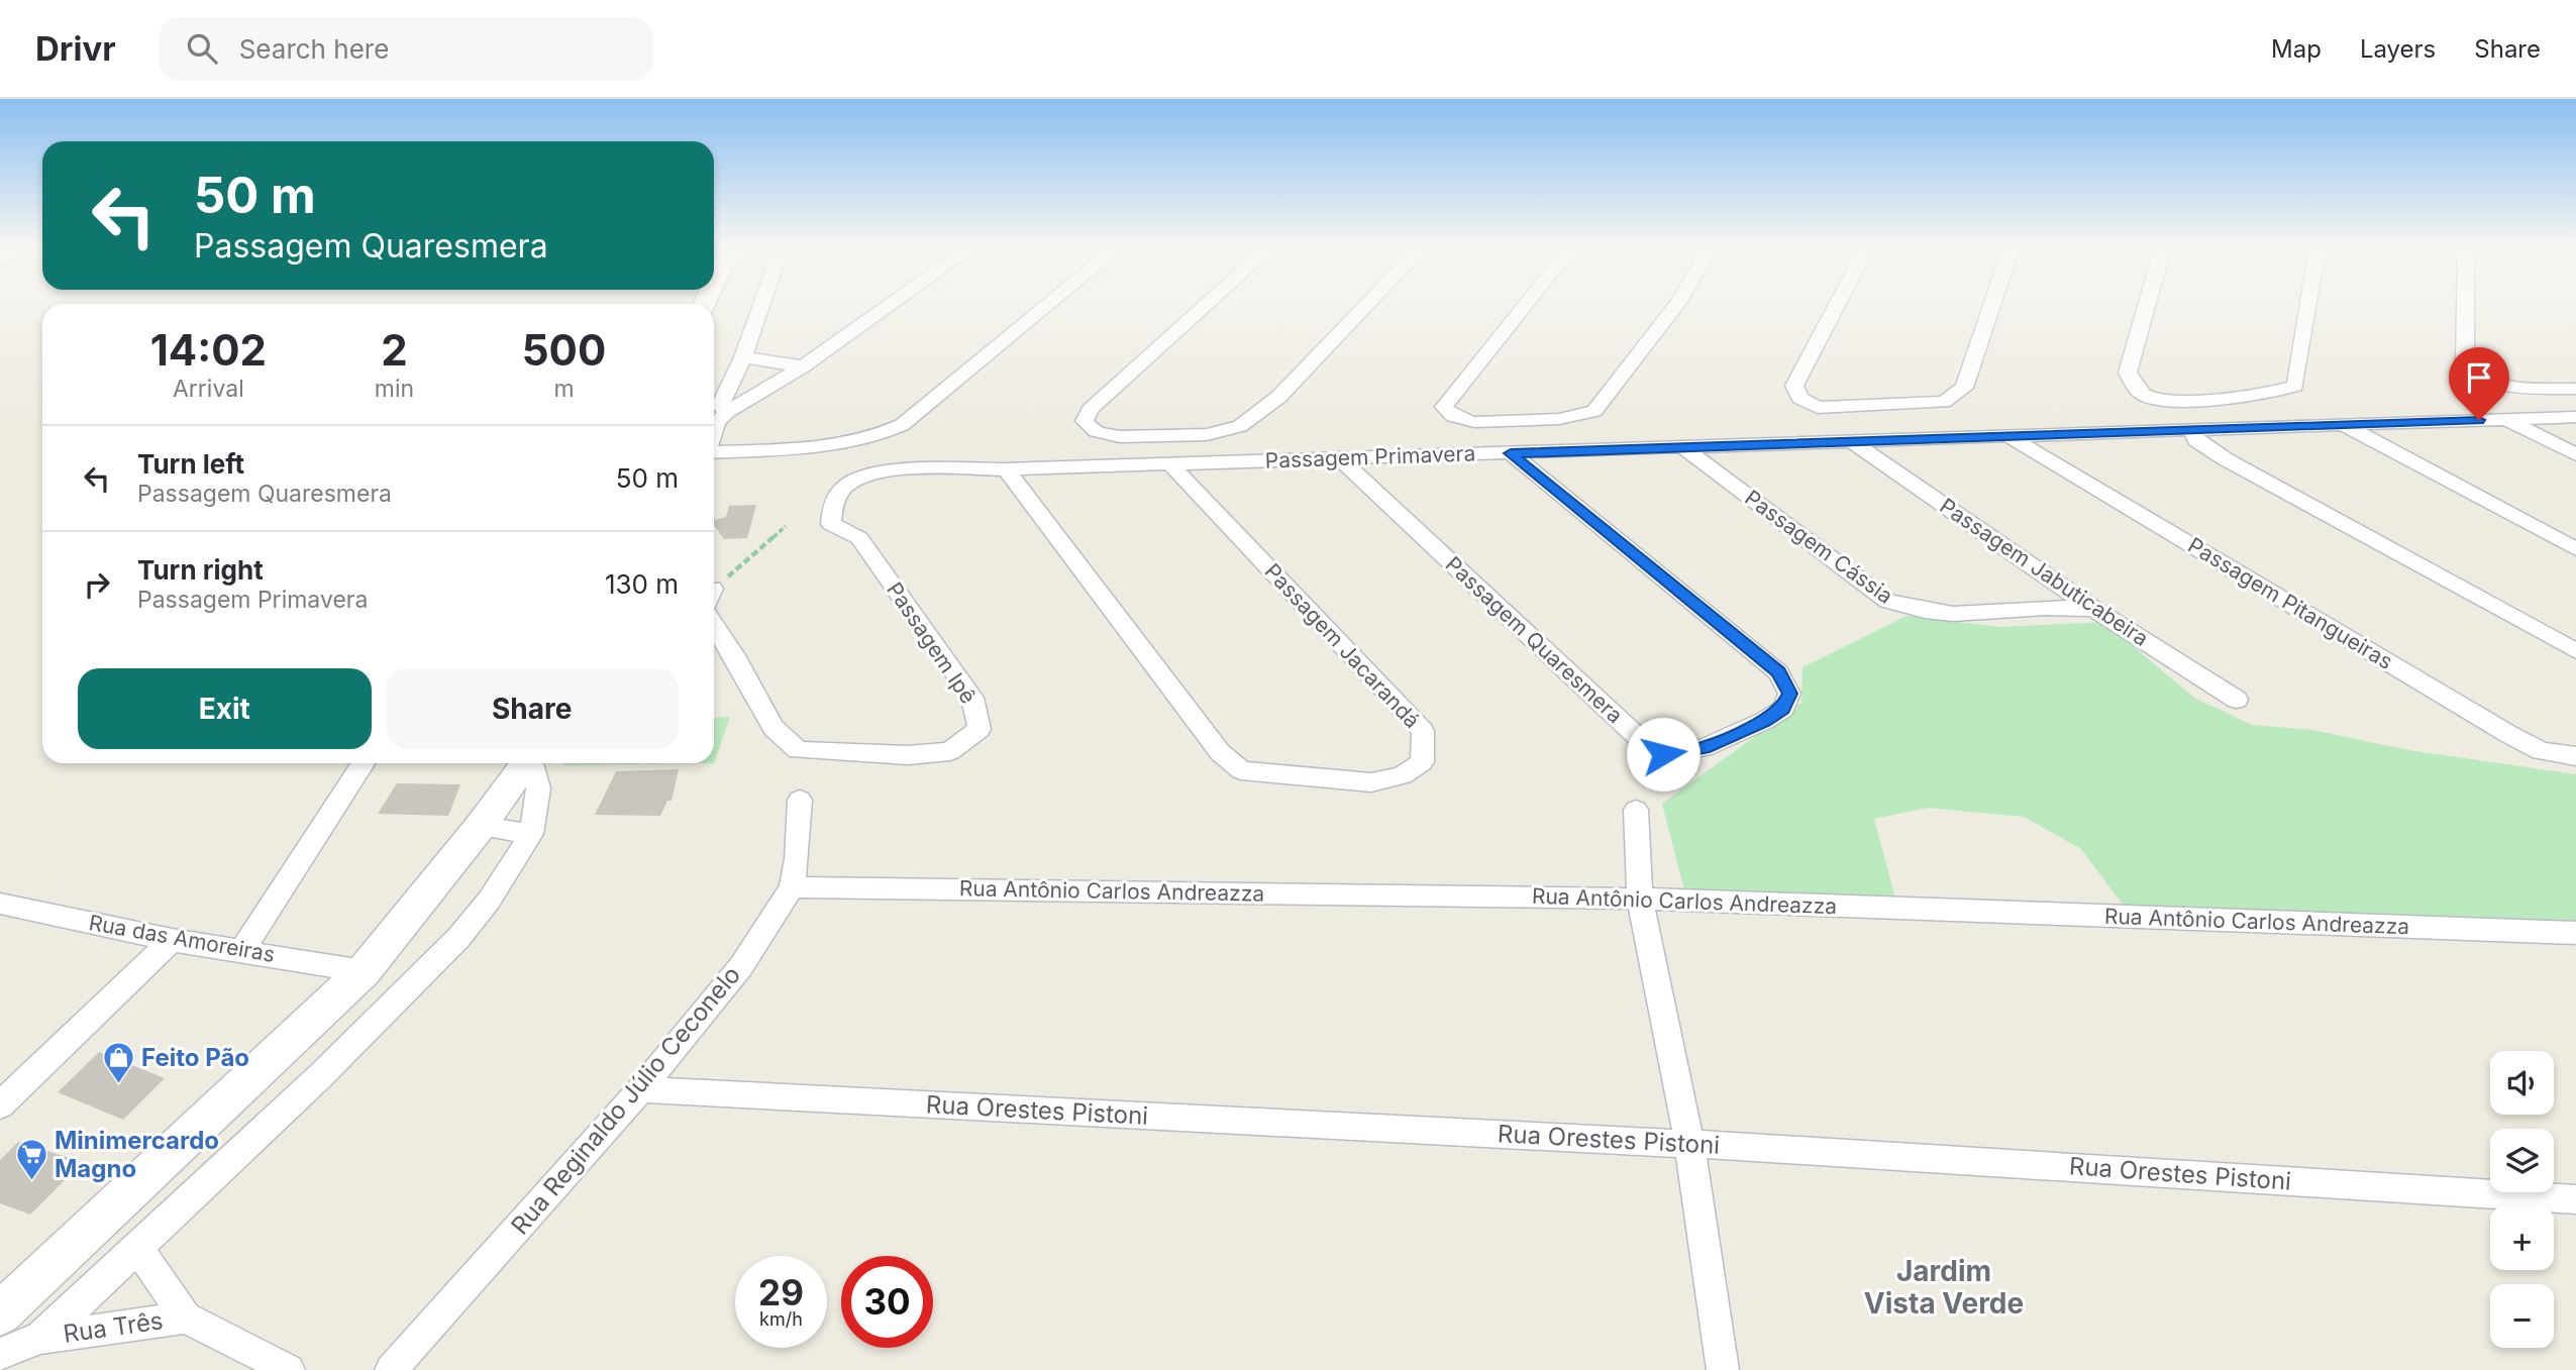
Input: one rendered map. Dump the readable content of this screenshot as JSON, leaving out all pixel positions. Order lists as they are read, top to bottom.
{
  "streets": {
    "street": [
      "Passagem Primavera",
      "Passagem Cássia",
      "Passagem Jabuticabeira",
      "Passagem Pitangueiras",
      "Passagem Quaresmera",
      "Passagem Ipê",
      "Passagem Jacarandá",
      "Rua Antônio Carlos Andreazza",
      "Rua das Amoreiras",
      "Rua Reginaldo Júlio Ceconelo",
      "Rua Orestes Pistoni",
      "Rua Três"
    ]
  },
  "crossings": [
    ["Passagem Primavera", "Passagem Cássia"],
    ["Passagem Primavera", "Passagem Jabuticabeira"],
    ["Passagem Primavera", "Passagem Pitangueiras"],
    ["Passagem Primavera", "Passagem Quaresmera"],
    ["Passagem Primavera", "Passagem Ipê"],
    ["Passagem Primavera", "Passagem Jacarandá"],
    ["Passagem Cássia", "Passagem Jabuticabeira"],
    ["Rua Antônio Carlos Andreazza", "Rua Reginaldo Júlio Ceconelo"],
    ["Rua Reginaldo Júlio Ceconelo", "Rua Orestes Pistoni"]
  ],
  "districts": ["Jardim Vista Verde"],
  "places": {
    "shop": ["Feito Pão"],
    "supermarket": ["Minimercardo Magno"]
  },
  "page": {
    "header": "Drivr",
    "search": "Search here",
    "nav": ["Map", "Layers", "Share"],
    "turn": ["50 m", "Passagem Quaresmera"],
    "eta": [
      "14:02",
      "Arrival",
      "2",
      "min",
      "500",
      "m"
    ],
    "list": [
      {
        "name": "Turn left",
        "note": "Passagem Quaresmera",
        "value": "50 m"
      },
      {
        "name": "Turn right",
        "note": "Passagem Primavera",
        "value": "130 m"
      }
    ],
    "buttons": ["Exit", "Share"],
    "map_buttons": ["+", "−"],
    "speed": "29 km/h",
    "limit": "30"
  }
}
